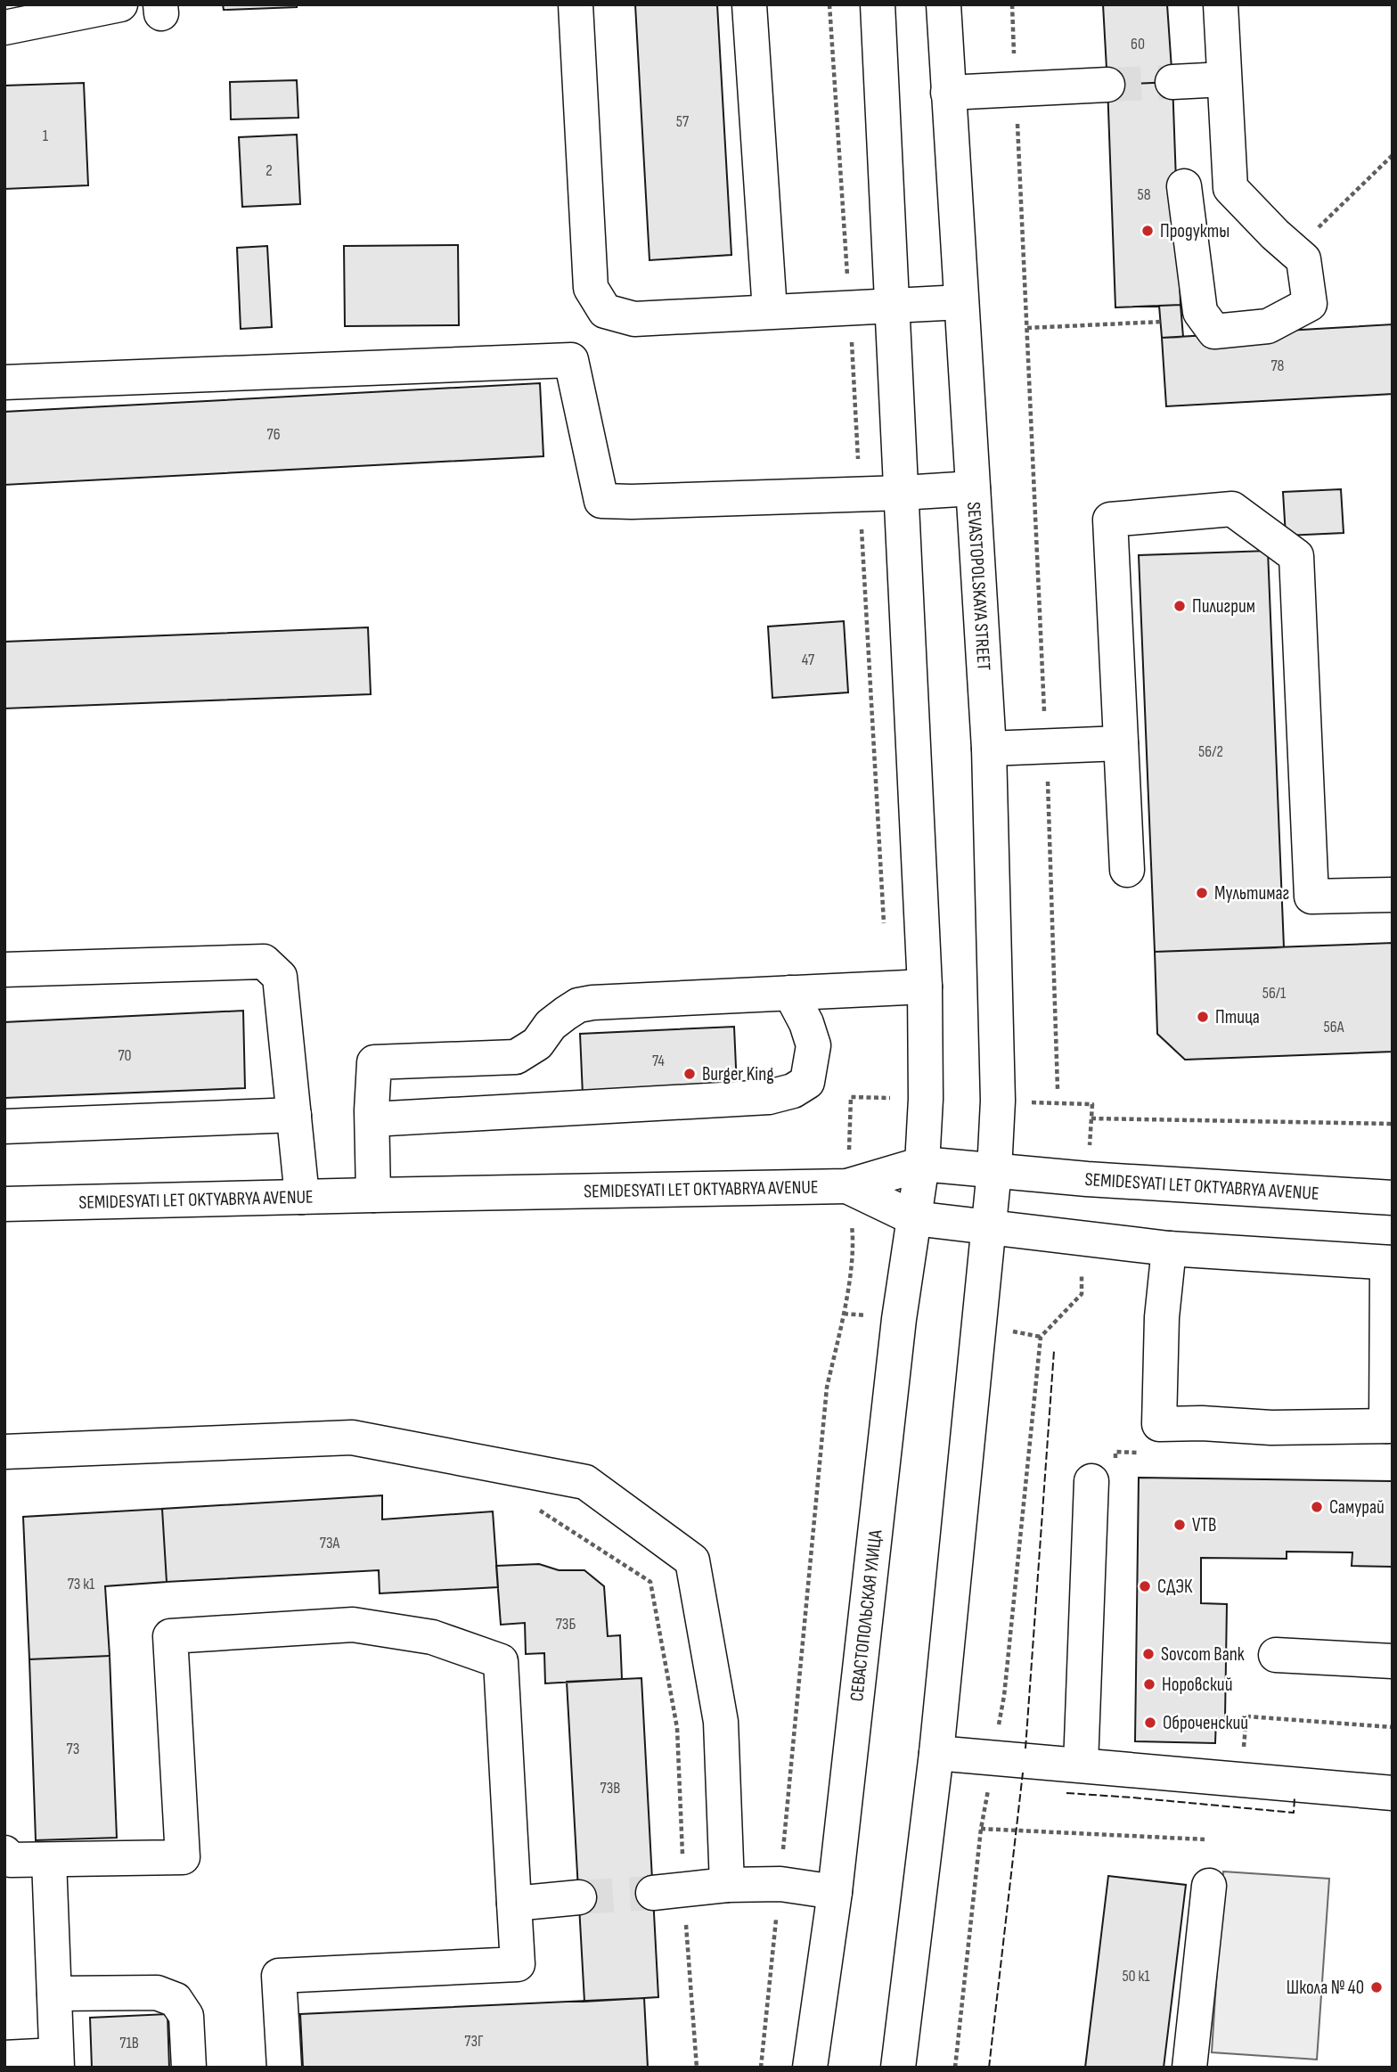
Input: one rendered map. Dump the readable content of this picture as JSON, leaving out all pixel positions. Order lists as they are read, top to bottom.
{
  "streets": {
    "street": ["SEVASTOPOLSKAYA STREET", "SEMIDESYATI LET OKTYABRYA AVENUE", "СЕВАСТОПОЛЬСКАЯ УЛИЦА"]
  },
  "crossings": [
    ["SEVASTOPOLSKAYA STREET", "SEMIDESYATI LET OKTYABRYA AVENUE"],
    ["SEMIDESYATI LET OKTYABRYA AVENUE", "СЕВАСТОПОЛЬСКАЯ УЛИЦА"]
  ],
  "places": [
    "Продукты",
    "Пилигрим",
    "Мультимаг",
    "Птица",
    "Burger King",
    "Самурай",
    "VTB",
    "СДЭК",
    "Sovcom Bank",
    "Норовский",
    "Оброченский",
    "Школа № 40"
  ],
  "house_numbers": [
    "60",
    "57",
    "1",
    "2",
    "58",
    "78",
    "76",
    "47",
    "56/2",
    "56/1",
    "56А",
    "70",
    "74",
    "73А",
    "73 к1",
    "73Б",
    "73",
    "73В",
    "50 к1",
    "73Г",
    "71В"
  ]
}
